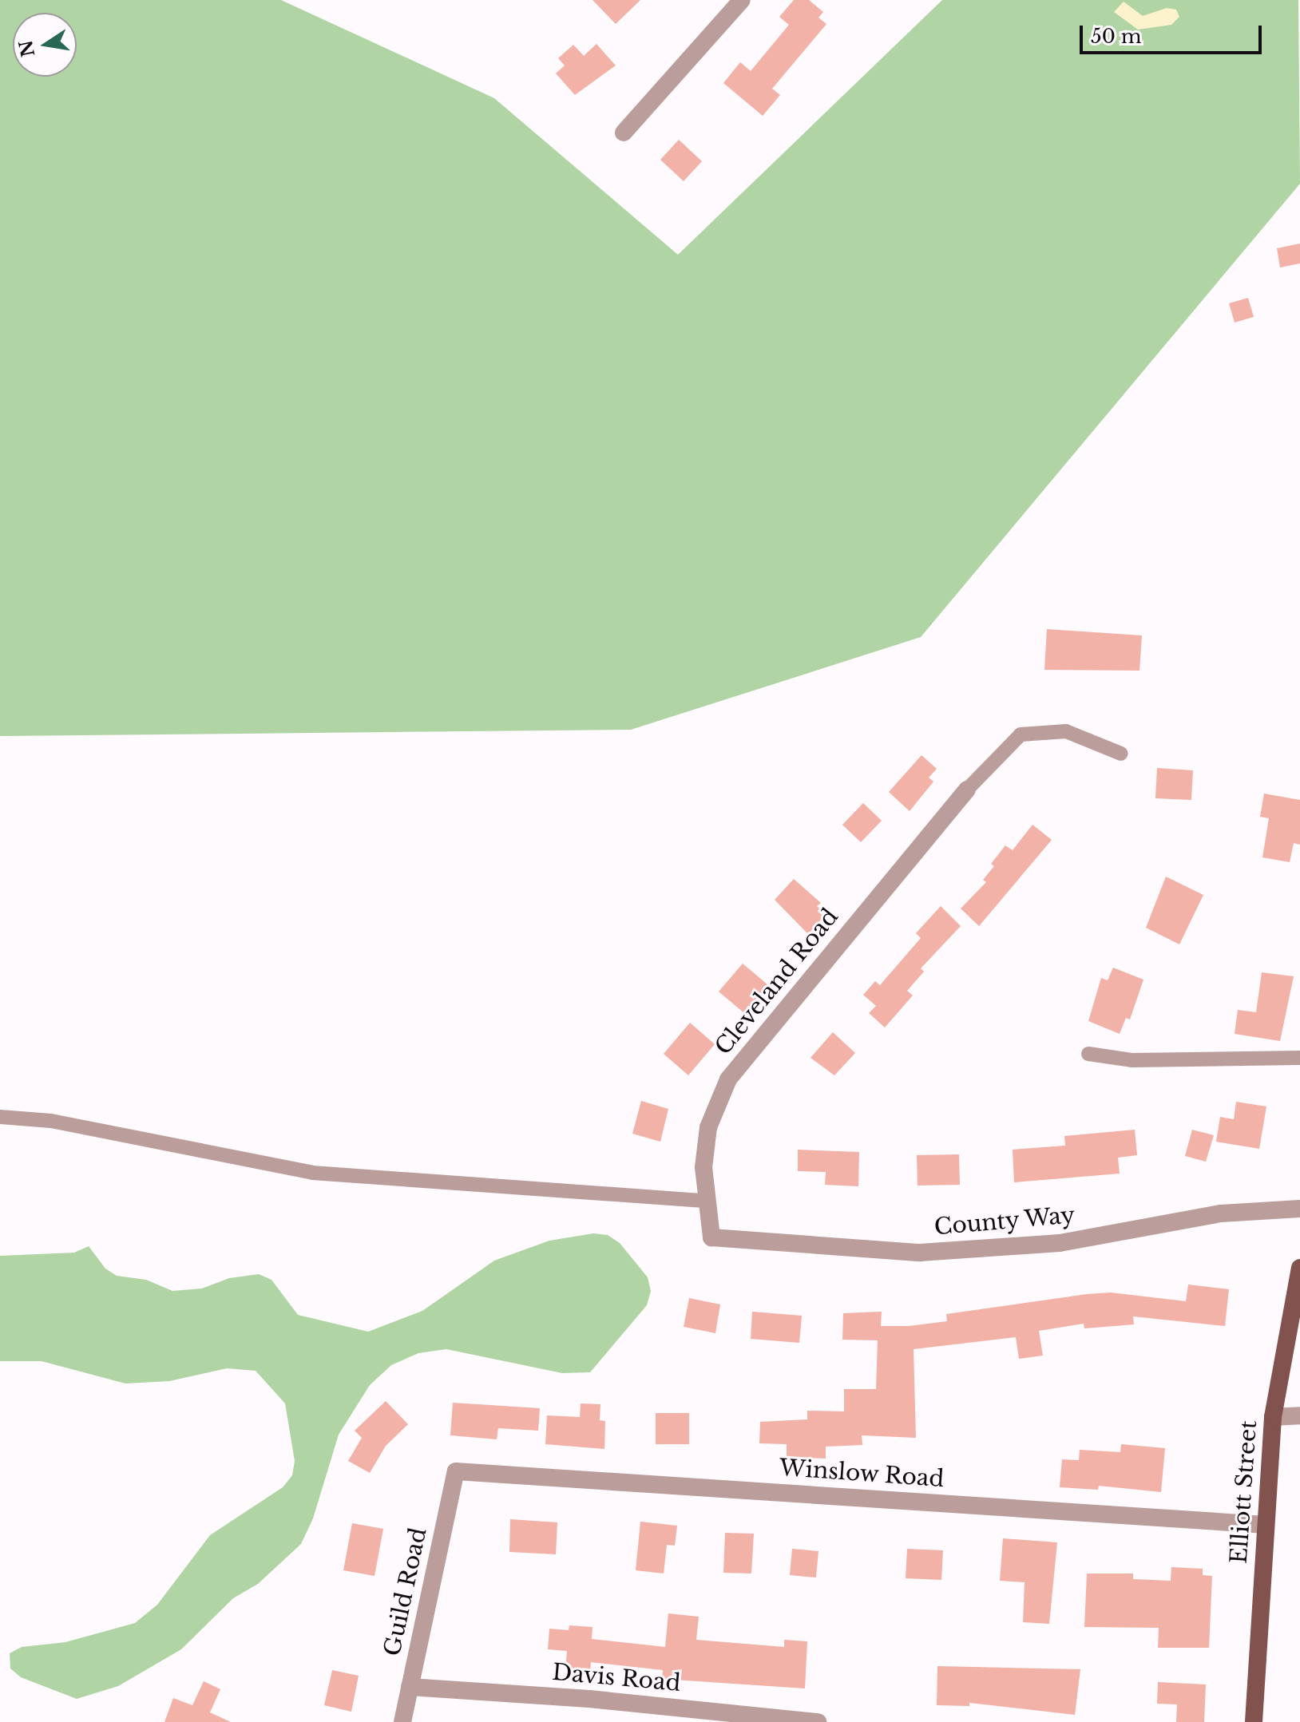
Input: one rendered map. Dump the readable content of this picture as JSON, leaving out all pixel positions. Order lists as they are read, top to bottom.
{
  "streets": {
    "main road": ["Elliott Street"],
    "street": [
      "Cleveland Road",
      "County Way",
      "Winslow Road",
      "Guild Road",
      "Davis Road"
    ]
  },
  "crossings": [
    ["Cleveland Road", "County Way"],
    ["Winslow Road", "Elliott Street"],
    ["Winslow Road", "Guild Road"],
    ["Guild Road", "Davis Road"]
  ],
  "scale_bar": "50 m",
  "north": "left"
}
